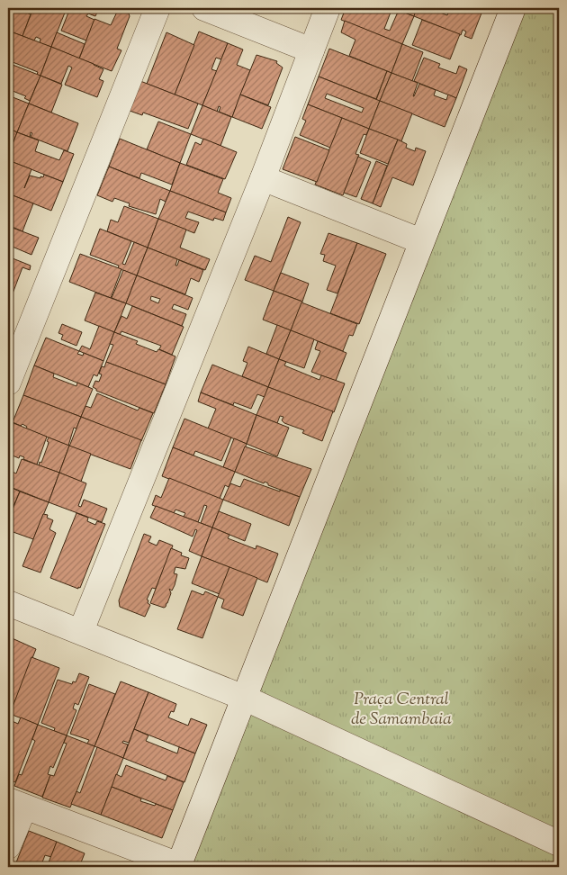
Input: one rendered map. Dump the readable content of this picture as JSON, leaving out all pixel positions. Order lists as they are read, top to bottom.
{
  "parks": ["Praça Central de Samambaia"]
}
